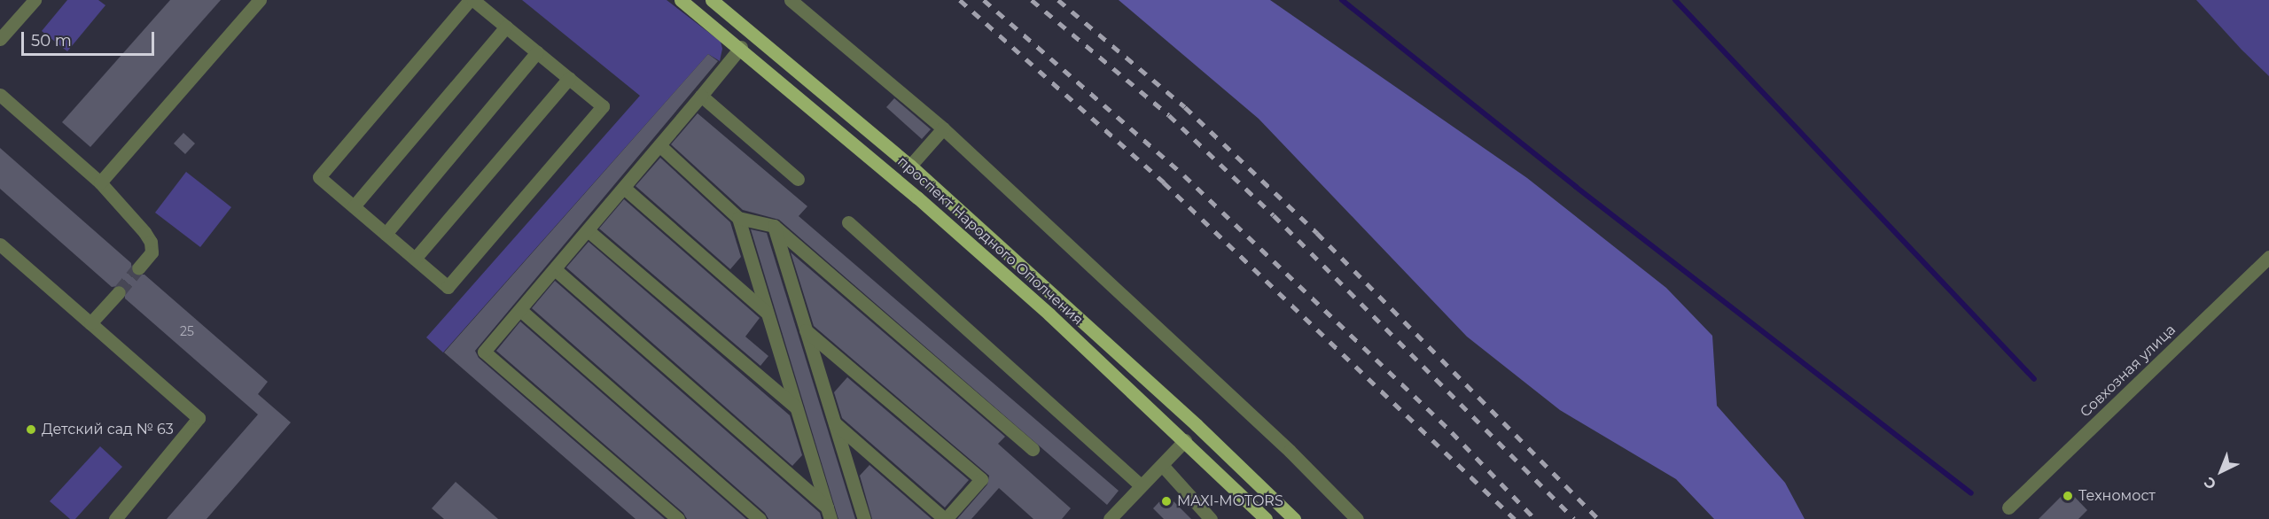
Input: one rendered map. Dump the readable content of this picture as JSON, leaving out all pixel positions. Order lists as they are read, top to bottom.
{
  "streets": {
    "main road": ["проспект Народного Ополчения"],
    "street": ["Совхозная улица"]
  },
  "places": ["Детский сад № 63", "Техномост", "MAXI-MOTORS"],
  "house_numbers": ["25"],
  "scale_bar": "50 m",
  "north": "bottom left"
}
